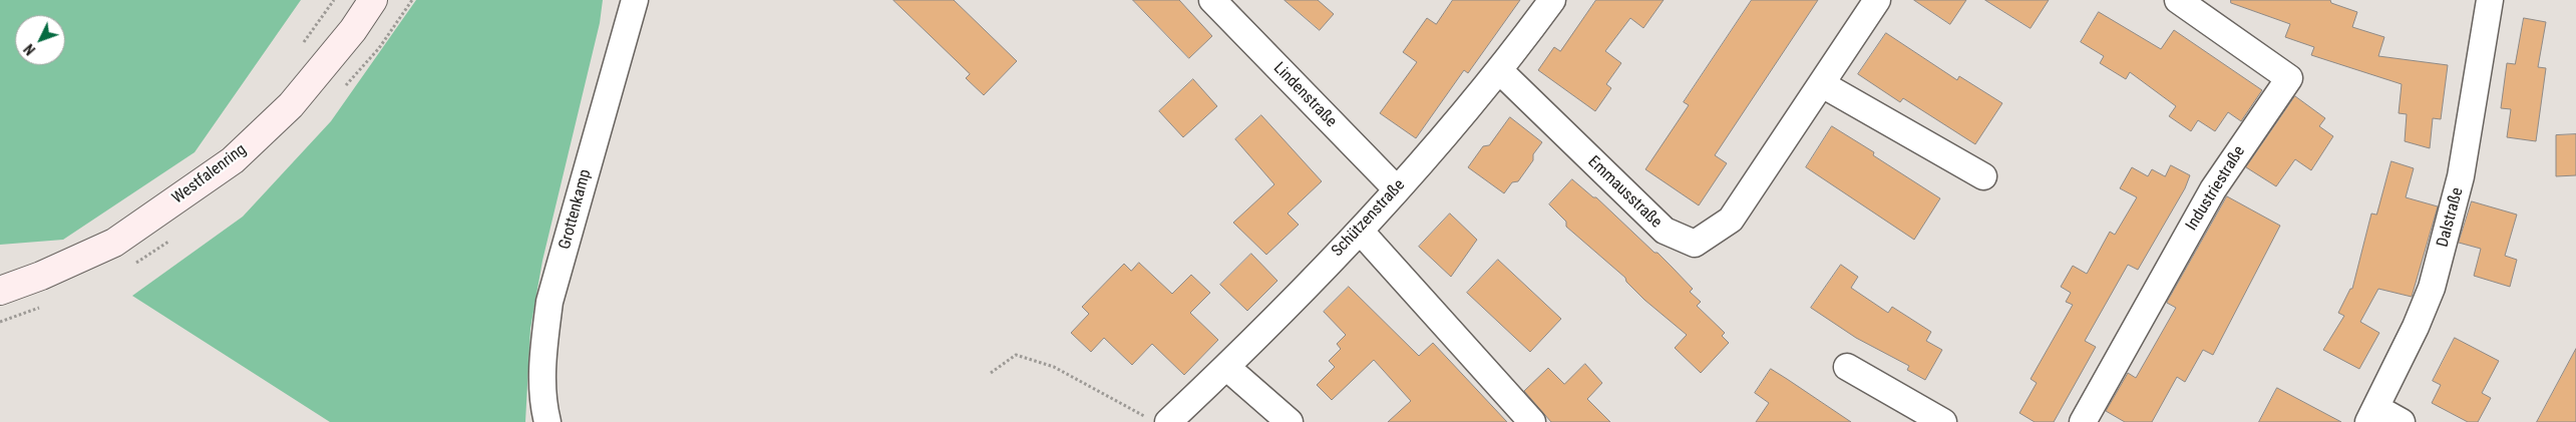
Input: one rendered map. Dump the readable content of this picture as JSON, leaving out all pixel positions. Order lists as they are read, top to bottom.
{
  "streets": {
    "main road": ["Westfalenring"],
    "street": [
      "Lindenstraße",
      "Industriestraße",
      "Emmausstraße",
      "Grottenkamp",
      "Dalstraße",
      "Schützenstraße"
    ]
  },
  "crossings": [
    ["Lindenstraße", "Schützenstraße"],
    ["Emmausstraße", "Schützenstraße"]
  ],
  "north": "bottom left"
}
